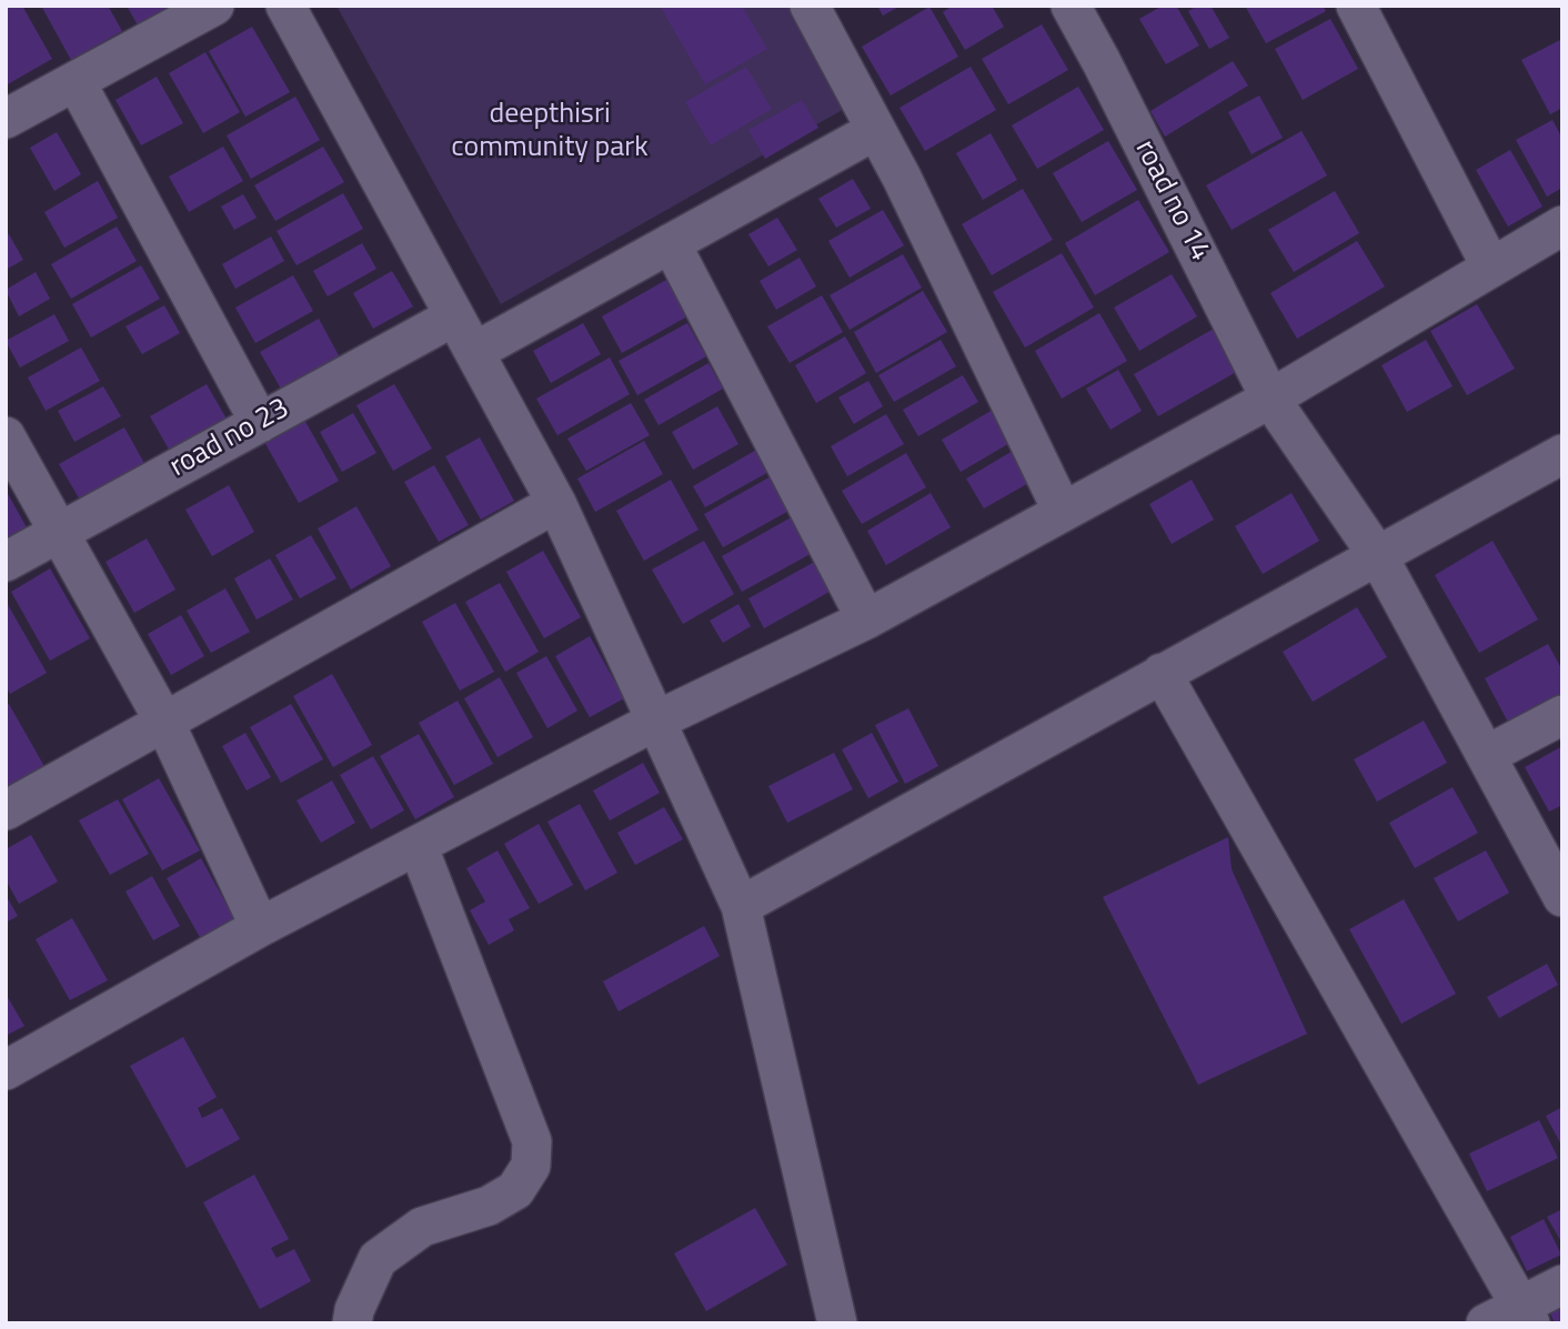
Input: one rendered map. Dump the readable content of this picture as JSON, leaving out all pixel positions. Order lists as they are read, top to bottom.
{
  "streets": {
    "street": ["road no 14", "road no 23"]
  },
  "parks": ["deepthisri community park"]
}
